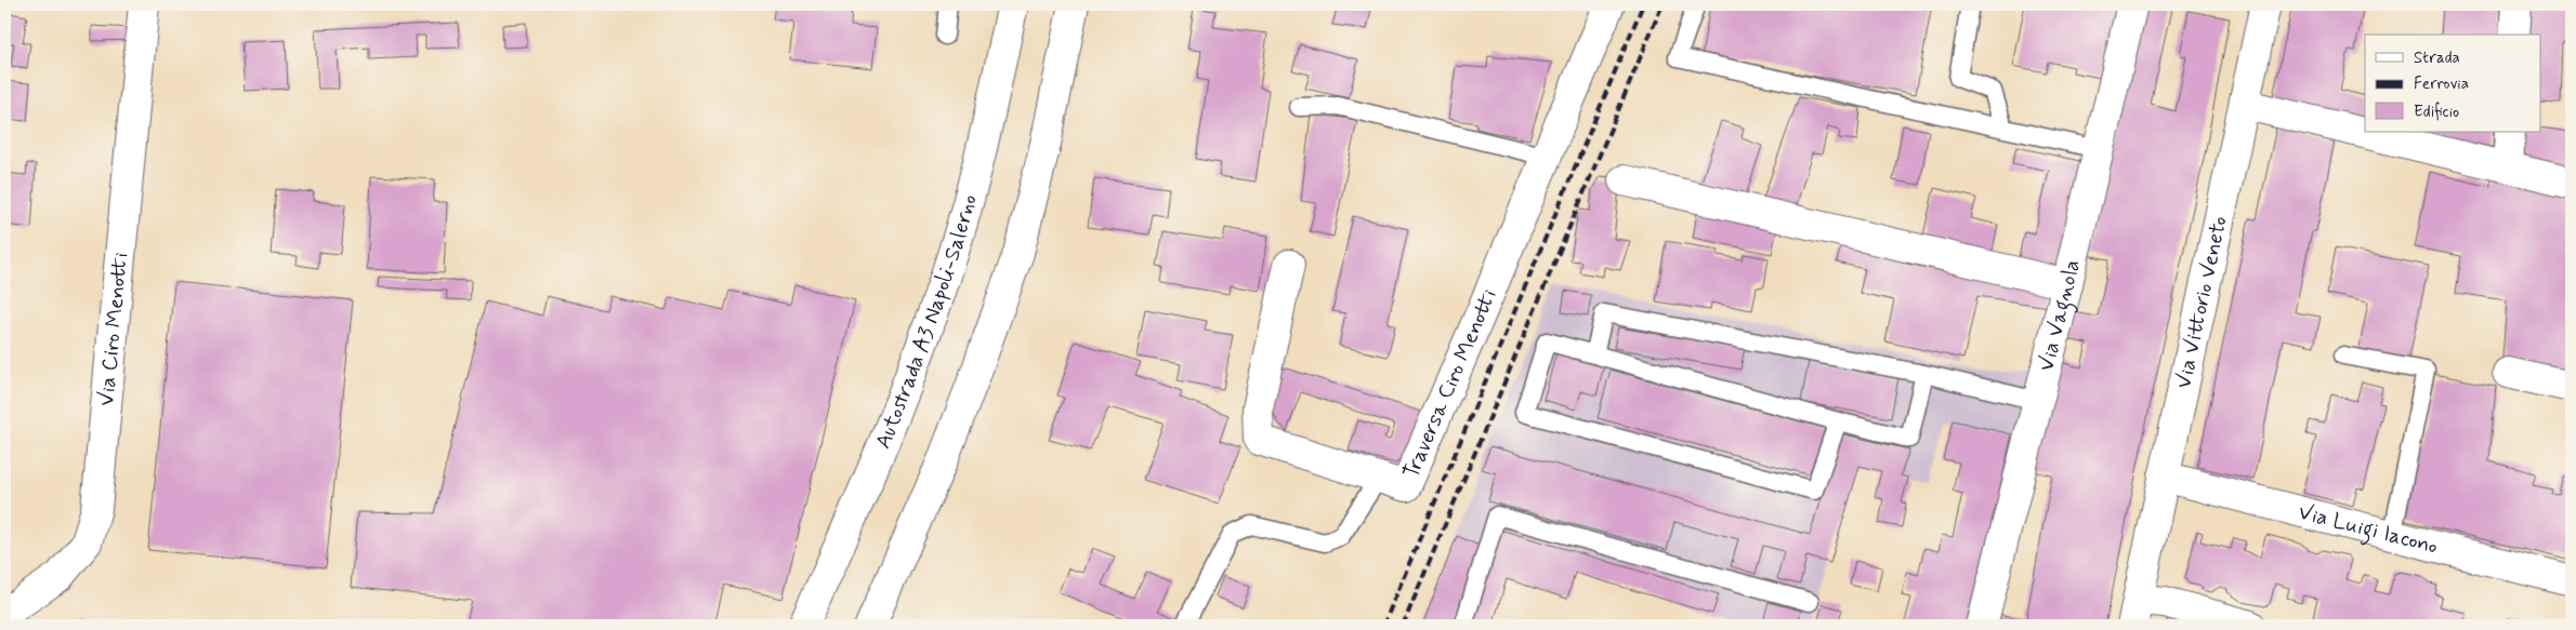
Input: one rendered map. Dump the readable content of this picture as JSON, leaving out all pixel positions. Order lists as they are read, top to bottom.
{
  "streets": {
    "main road": [
      "Via Vittorio Veneto",
      "Via Vagnola",
      "Autostrada A3 Napoli-Salerno",
      "Via Ciro Menotti",
      "Traversa Ciro Menotti",
      "Via Luigi Iacono"
    ]
  },
  "crossings": [
    ["Via Vittorio Veneto", "Via Luigi Iacono"]
  ],
  "legend": ["Strada", "Ferrovia", "Edificio"]
}
